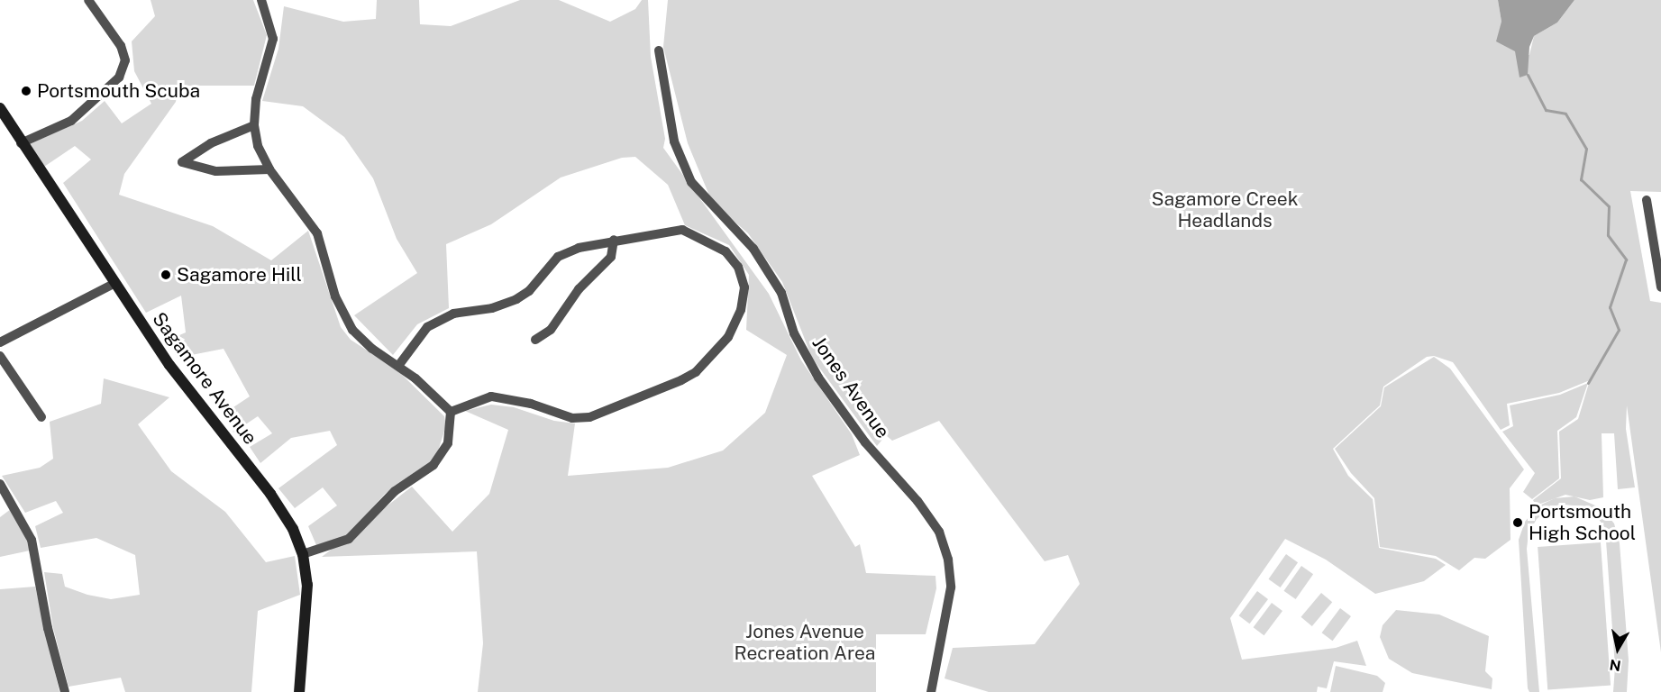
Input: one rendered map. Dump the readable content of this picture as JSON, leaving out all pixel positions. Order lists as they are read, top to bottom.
{
  "streets": {
    "main road": ["Sagamore Avenue"],
    "street": ["Jones Avenue"]
  },
  "parks": ["Sagamore Creek Headlands", "Jones Avenue Recreation Area"],
  "places": ["Portsmouth Scuba", "Sagamore Hill", "Portsmouth High School"],
  "north": "bottom"
}
